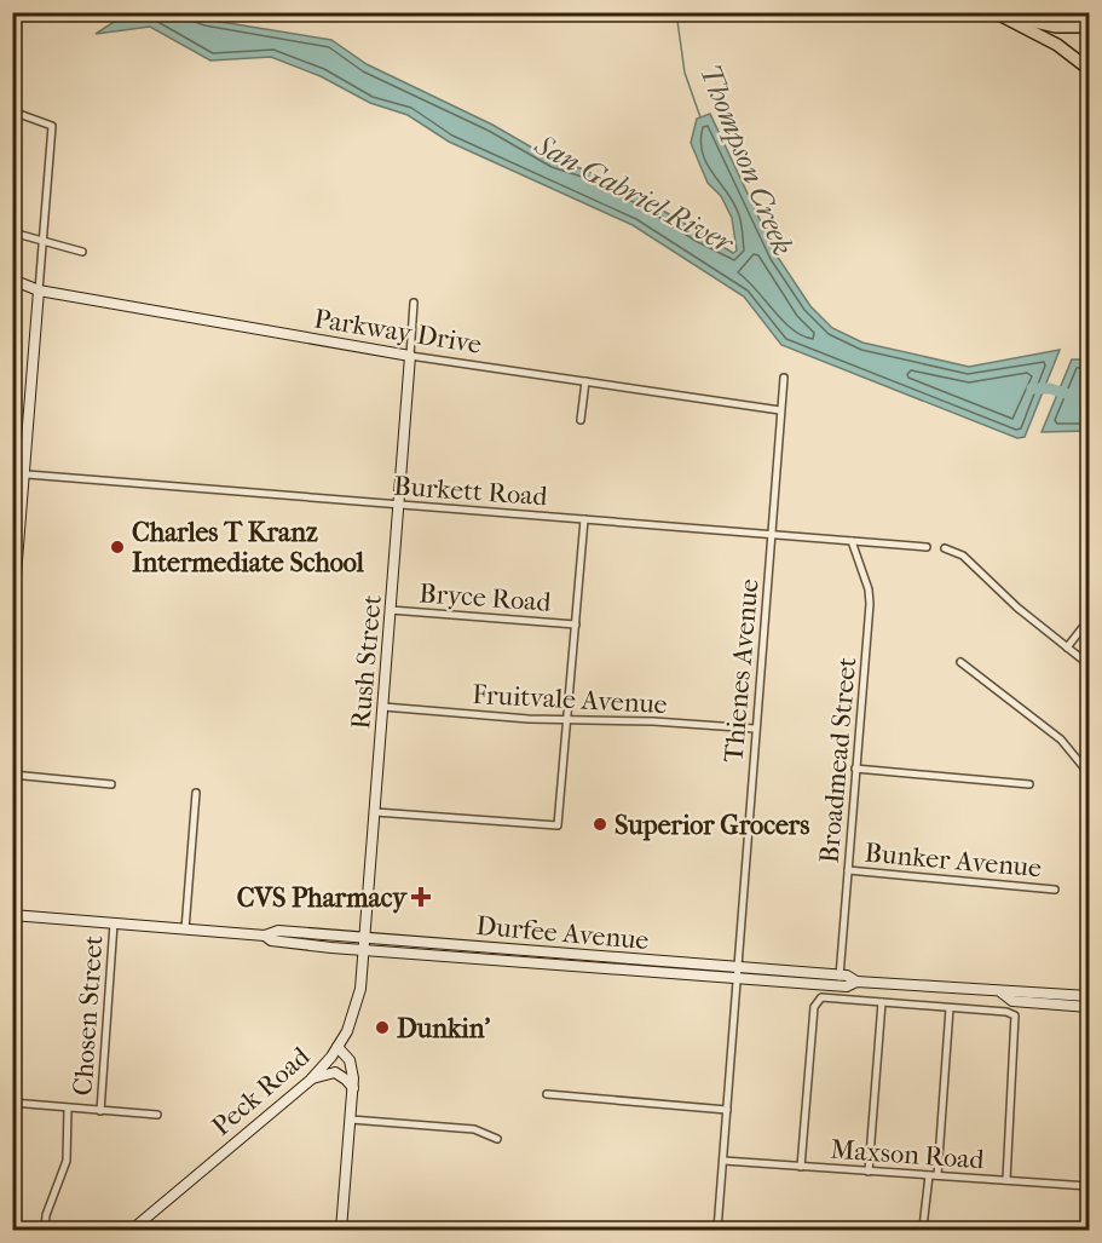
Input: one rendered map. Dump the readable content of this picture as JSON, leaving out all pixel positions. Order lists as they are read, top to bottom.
{
  "streets": {
    "main road": [
      "Parkway Drive",
      "Rush Street",
      "Durfee Avenue",
      "Peck Road"
    ],
    "street": [
      "Burkett Road",
      "Bryce Road",
      "Thienes Avenue",
      "Fruitvale Avenue",
      "Broadmead Street",
      "Bunker Avenue",
      "Chosen Street",
      "Maxson Road"
    ]
  },
  "crossings": [
    ["Parkway Drive", "Rush Street"],
    ["Parkway Drive", "Thienes Avenue"],
    ["Burkett Road", "Rush Street"],
    ["Burkett Road", "Thienes Avenue"],
    ["Burkett Road", "Broadmead Street"],
    ["Bryce Road", "Rush Street"],
    ["Rush Street", "Fruitvale Avenue"],
    ["Rush Street", "Durfee Avenue"],
    ["Rush Street", "Peck Road"],
    ["Thienes Avenue", "Fruitvale Avenue"],
    ["Thienes Avenue", "Durfee Avenue"],
    ["Broadmead Street", "Bunker Avenue"],
    ["Broadmead Street", "Durfee Avenue"],
    ["Durfee Avenue", "Chosen Street"],
    ["Durfee Avenue", "Peck Road"]
  ],
  "water": ["Thompson Creek", "San Gabriel River"],
  "places": {
    "other": ["Charles T Kranz Intermediate School", "Superior Grocers", "Dunkin'"],
    "health": ["CVS Pharmacy"]
  }
}
